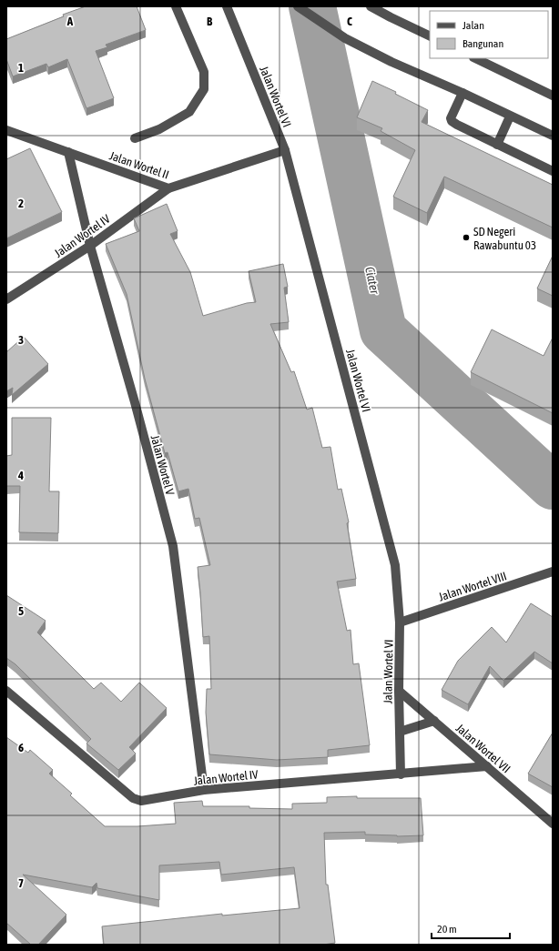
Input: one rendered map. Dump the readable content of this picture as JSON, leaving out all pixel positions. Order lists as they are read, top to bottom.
{
  "streets": {
    "street": [
      "Jalan Wortel VI",
      "Jalan Wortel II",
      "Jalan Wortel IV",
      "Jalan Wortel V",
      "Jalan Wortel VIII",
      "Jalan Wortel VII"
    ]
  },
  "crossings": [
    ["Jalan Wortel VI", "Jalan Wortel II"],
    ["Jalan Wortel VI", "Jalan Wortel IV"],
    ["Jalan Wortel VI", "Jalan Wortel VIII"],
    ["Jalan Wortel VI", "Jalan Wortel VII"],
    ["Jalan Wortel II", "Jalan Wortel IV"],
    ["Jalan Wortel II", "Jalan Wortel V"],
    ["Jalan Wortel IV", "Jalan Wortel V"],
    ["Jalan Wortel IV", "Jalan Wortel VII"]
  ],
  "water": ["Ciater"],
  "places": ["SD Negeri Rawabuntu 03"],
  "legend": ["Jalan", "Bangunan"],
  "scale_bar": "20 m",
  "grid": {
    "columns": ["A", "B", "C"],
    "rows": [
      "1",
      "2",
      "3",
      "4",
      "5",
      "6",
      "7"
    ]
  }
}
